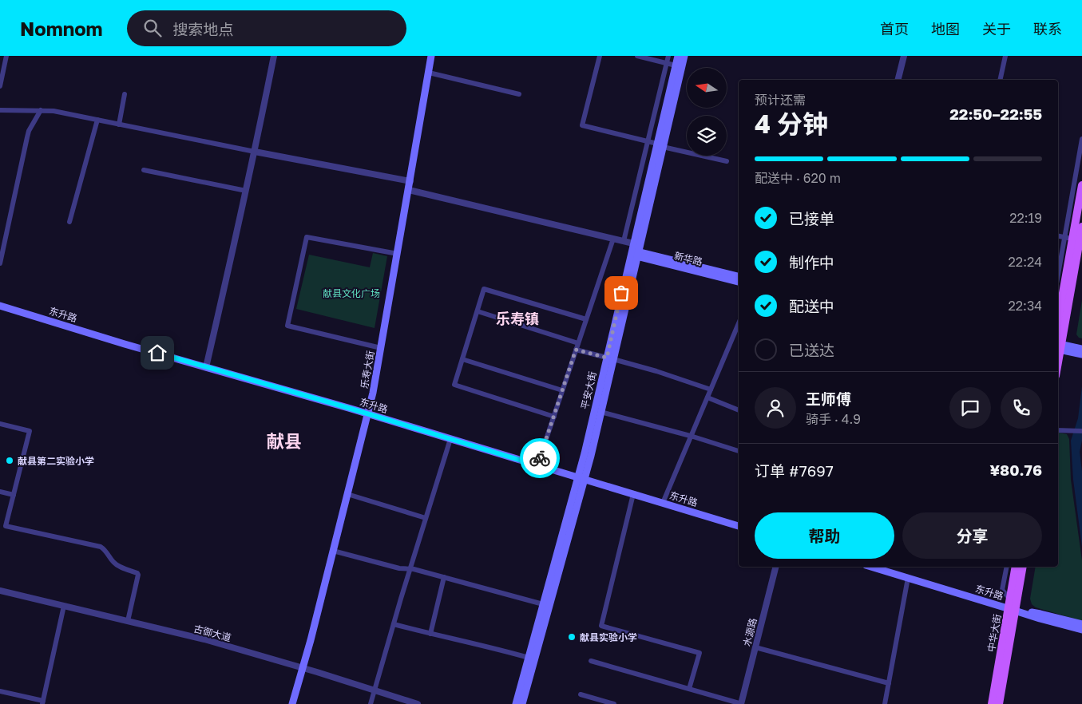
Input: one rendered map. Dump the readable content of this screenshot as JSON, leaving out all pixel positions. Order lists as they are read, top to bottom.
{
  "streets": {
    "main road": [
      "新华路",
      "东升路",
      "乐寿大街",
      "平安大街",
      "中华大街"
    ],
    "street": ["水源路", "古御大道"]
  },
  "crossings": [
    ["新华路", "平安大街"],
    ["东升路", "乐寿大街"],
    ["东升路", "平安大街"],
    ["东升路", "中华大街"],
    ["乐寿大街", "古御大道"]
  ],
  "districts": ["乐寿镇", "献县"],
  "parks": ["献县文化广场"],
  "places": ["献县第二实验小学", "献县实验小学"],
  "north": "left",
  "page": {
    "header": "Nomnom",
    "search": "搜索地点",
    "nav": [
      "首页",
      "地图",
      "关于",
      "联系"
    ],
    "heading": ["4 分钟", "预计还需", "22:50–22:55"],
    "panel": [
      "王师傅",
      "骑手 · 4.9",
      "订单 #7697",
      "¥80.76"
    ],
    "bar": "配送中 · 620 m",
    "list": [
      ["已接单", "22:19"],
      ["制作中", "22:24"],
      ["配送中", "22:34"],
      "已送达"
    ],
    "buttons": ["帮助", "分享"]
  }
}
